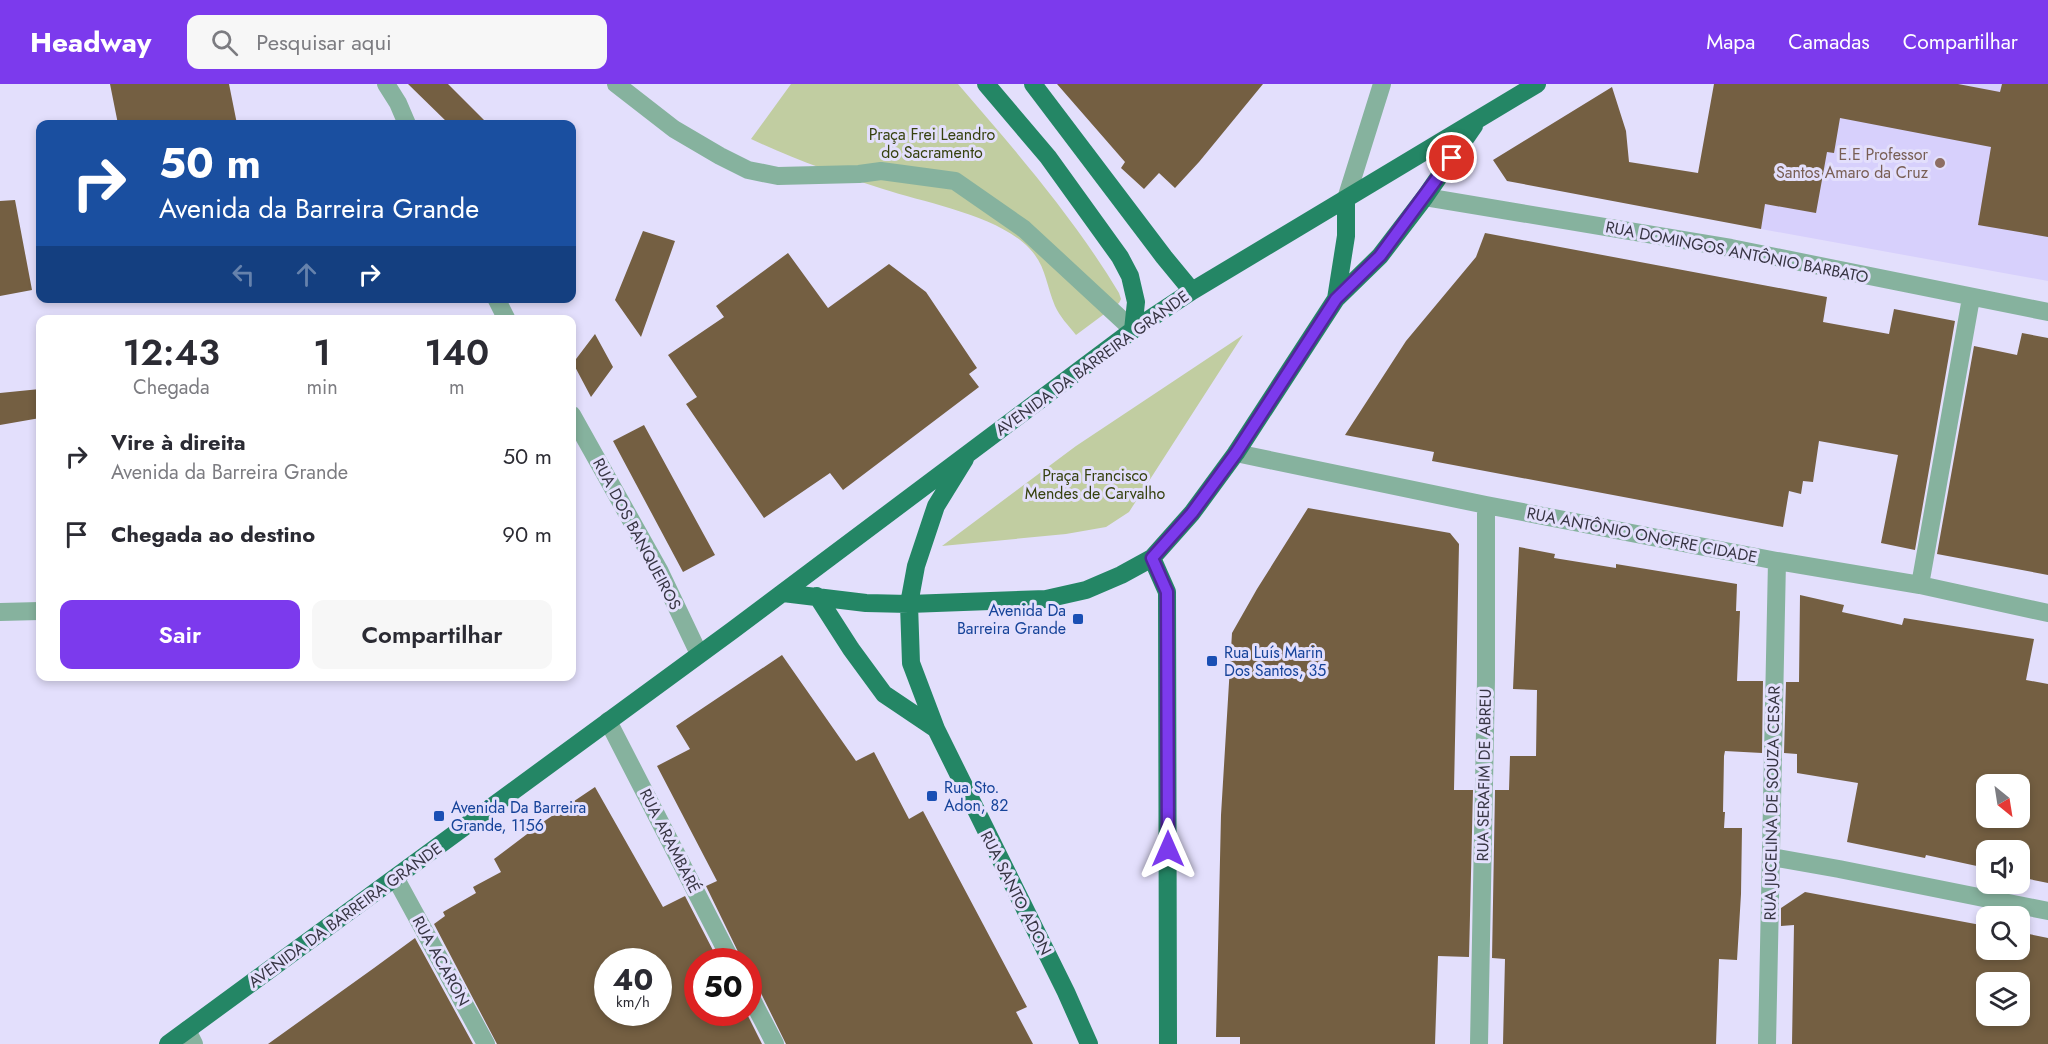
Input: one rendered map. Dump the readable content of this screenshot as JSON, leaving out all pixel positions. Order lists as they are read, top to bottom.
{
  "streets": {
    "main road": ["AVENIDA DA BARREIRA GRANDE", "RUA SANTO ADON"],
    "street": [
      "RUA DOMINGOS ANTÔNIO BARBATO",
      "RUA DOS BANQUEIROS",
      "RUA ANTÔNIO ONOFRE CIDADE",
      "RUA SERAFIM DE ABREU",
      "RUA JUCELINA DE SOUZA CESAR",
      "RUA ARAMBARÉ",
      "RUA ACARON"
    ]
  },
  "crossings": [
    ["RUA DOMINGOS ANTÔNIO BARBATO", "AVENIDA DA BARREIRA GRANDE"],
    ["AVENIDA DA BARREIRA GRANDE", "RUA DOS BANQUEIROS"],
    ["AVENIDA DA BARREIRA GRANDE", "RUA ANTÔNIO ONOFRE CIDADE"],
    ["AVENIDA DA BARREIRA GRANDE", "RUA ARAMBARÉ"],
    ["AVENIDA DA BARREIRA GRANDE", "RUA SANTO ADON"],
    ["AVENIDA DA BARREIRA GRANDE", "RUA ACARON"],
    ["RUA ANTÔNIO ONOFRE CIDADE", "RUA SERAFIM DE ABREU"],
    ["RUA ANTÔNIO ONOFRE CIDADE", "RUA JUCELINA DE SOUZA CESAR"]
  ],
  "parks": ["Praça Frei Leandro do Sacramento", "Praça Francisco Mendes de Carvalho"],
  "places": {
    "other": ["E.E Professor Santos Amaro da Cruz"],
    "transit": [
      "Avenida Da Barreira Grande",
      "Rua Luís Marin Dos Santos, 35",
      "Rua Sto. Adon, 82",
      "Avenida Da Barreira Grande, 1156"
    ]
  },
  "north": "bottom right",
  "page": {
    "header": "Headway",
    "search": "Pesquisar aqui",
    "nav": ["Mapa", "Camadas", "Compartilhar"],
    "turn": ["50 m", "Avenida da Barreira Grande"],
    "eta": [
      "12:43",
      "Chegada",
      "1",
      "min",
      "140",
      "m"
    ],
    "list": [
      {
        "name": "Vire à direita",
        "note": "Avenida da Barreira Grande",
        "value": "50 m"
      },
      {
        "name": "Chegada ao destino",
        "value": "90 m"
      }
    ],
    "buttons": ["Sair", "Compartilhar"],
    "speed": "40 km/h",
    "limit": "50"
  }
}
